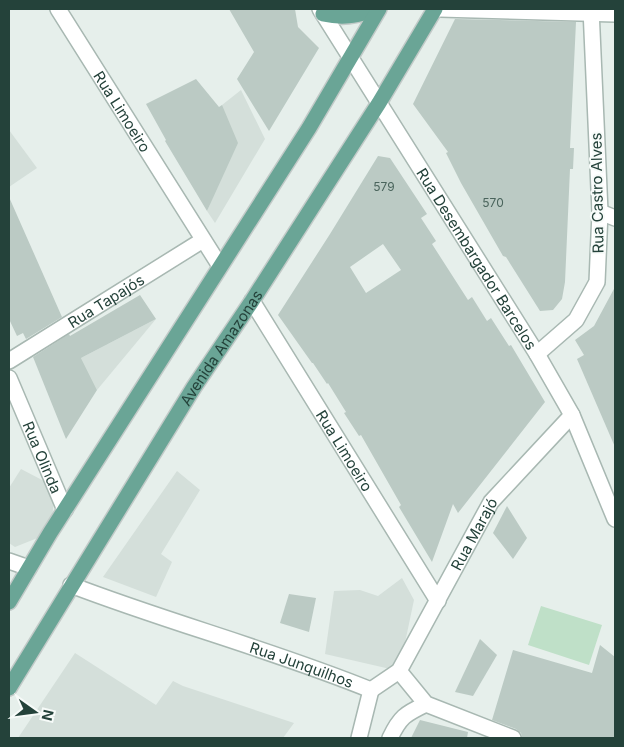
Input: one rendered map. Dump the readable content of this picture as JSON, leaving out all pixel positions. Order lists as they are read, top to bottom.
{
  "streets": {
    "main road": ["Avenida Amazonas"],
    "street": [
      "Rua Limoeiro",
      "Rua Castro Alves",
      "Rua Desembargador Barcelos",
      "Rua Tapajós",
      "Rua Olinda",
      "Rua Marajó",
      "Rua Junquilhos"
    ]
  },
  "crossings": [
    ["Rua Limoeiro", "Rua Tapajós"],
    ["Rua Limoeiro", "Avenida Amazonas"],
    ["Rua Limoeiro", "Rua Marajó"],
    ["Rua Castro Alves", "Rua Desembargador Barcelos"],
    ["Rua Desembargador Barcelos", "Avenida Amazonas"],
    ["Rua Desembargador Barcelos", "Rua Marajó"],
    ["Avenida Amazonas", "Rua Junquilhos"],
    ["Rua Marajó", "Rua Junquilhos"]
  ],
  "house_numbers": ["579", "570"],
  "north": "right"
}
